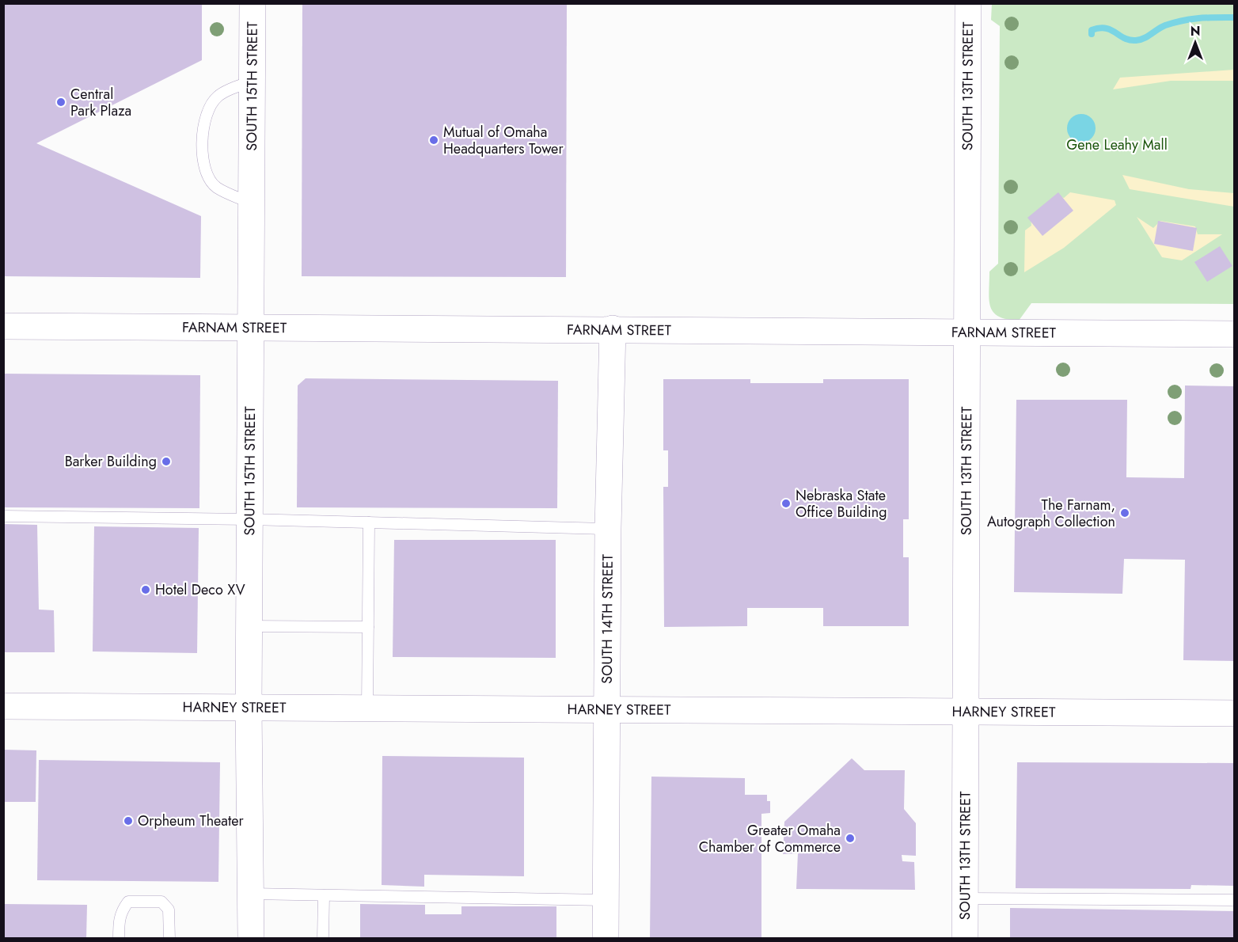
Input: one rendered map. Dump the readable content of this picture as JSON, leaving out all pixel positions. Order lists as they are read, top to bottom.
{
  "streets": {
    "main road": [
      "SOUTH 15TH STREET",
      "SOUTH 13TH STREET",
      "FARNAM STREET",
      "SOUTH 14TH STREET",
      "HARNEY STREET"
    ]
  },
  "crossings": [
    ["SOUTH 15TH STREET", "FARNAM STREET"],
    ["SOUTH 15TH STREET", "HARNEY STREET"],
    ["SOUTH 13TH STREET", "FARNAM STREET"],
    ["SOUTH 13TH STREET", "HARNEY STREET"],
    ["FARNAM STREET", "SOUTH 14TH STREET"],
    ["SOUTH 14TH STREET", "HARNEY STREET"]
  ],
  "parks": ["Gene Leahy Mall"],
  "places": [
    "Central Park Plaza",
    "Mutual of Omaha Headquarters Tower",
    "Barker Building",
    "Nebraska State Office Building",
    "The Farnam, Autograph Collection",
    "Hotel Deco XV",
    "Orpheum Theater",
    "Greater Omaha Chamber of Commerce"
  ],
  "north": "top"
}
